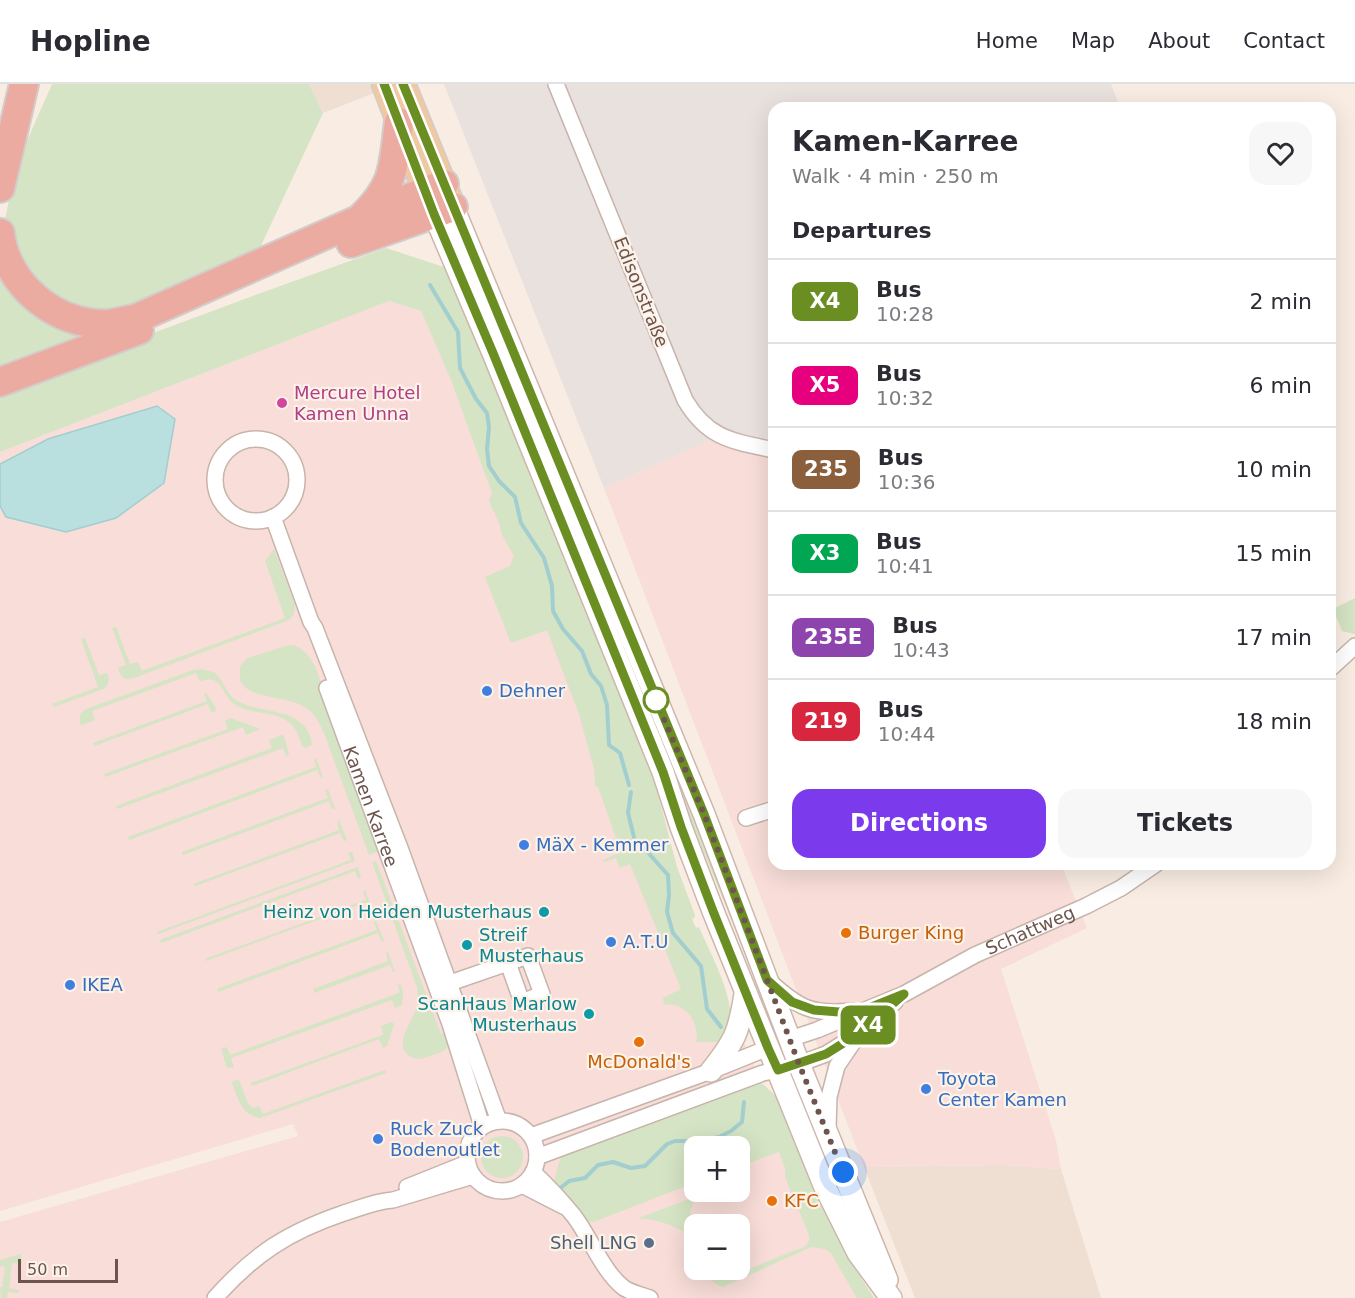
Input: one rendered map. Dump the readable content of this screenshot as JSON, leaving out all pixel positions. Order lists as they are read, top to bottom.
{
  "streets": {
    "main road": ["Schattweg"],
    "street": ["Edisonstraße", "Kamen Karree"]
  },
  "places": [
    "Mercure Hotel Kamen Unna",
    "Dehner",
    "MäX - Kemmer",
    "Heinz von Heiden Musterhaus",
    "Burger King",
    "A.T.U",
    "Streif Musterhaus",
    "IKEA",
    "ScanHaus Marlow Musterhaus",
    "McDonald's",
    "Toyota Center Kamen",
    "Ruck Zuck Bodenoutlet",
    "KFC",
    "Shell LNG"
  ],
  "lines": ["bus line X4"],
  "scale_bar": "50 m",
  "page": {
    "header": "Hopline",
    "nav": [
      "Home",
      "Map",
      "About",
      "Contact"
    ],
    "on_map": "X4",
    "heading": [
      ["Kamen-Karree", "Walk · 4 min · 250 m"],
      "Departures"
    ],
    "list": [
      {
        "mark": "X4",
        "name": "Bus",
        "note": "10:28",
        "value": "2 min"
      },
      {
        "mark": "X5",
        "name": "Bus",
        "note": "10:32",
        "value": "6 min"
      },
      {
        "mark": "235",
        "name": "Bus",
        "note": "10:36",
        "value": "10 min"
      },
      {
        "mark": "X3",
        "name": "Bus",
        "note": "10:41",
        "value": "15 min"
      },
      {
        "mark": "235E",
        "name": "Bus",
        "note": "10:43",
        "value": "17 min"
      },
      {
        "mark": "219",
        "name": "Bus",
        "note": "10:44",
        "value": "18 min"
      }
    ],
    "buttons": ["Directions", "Tickets"],
    "map_buttons": ["+", "−"],
    "scale": "50 m"
  }
}
